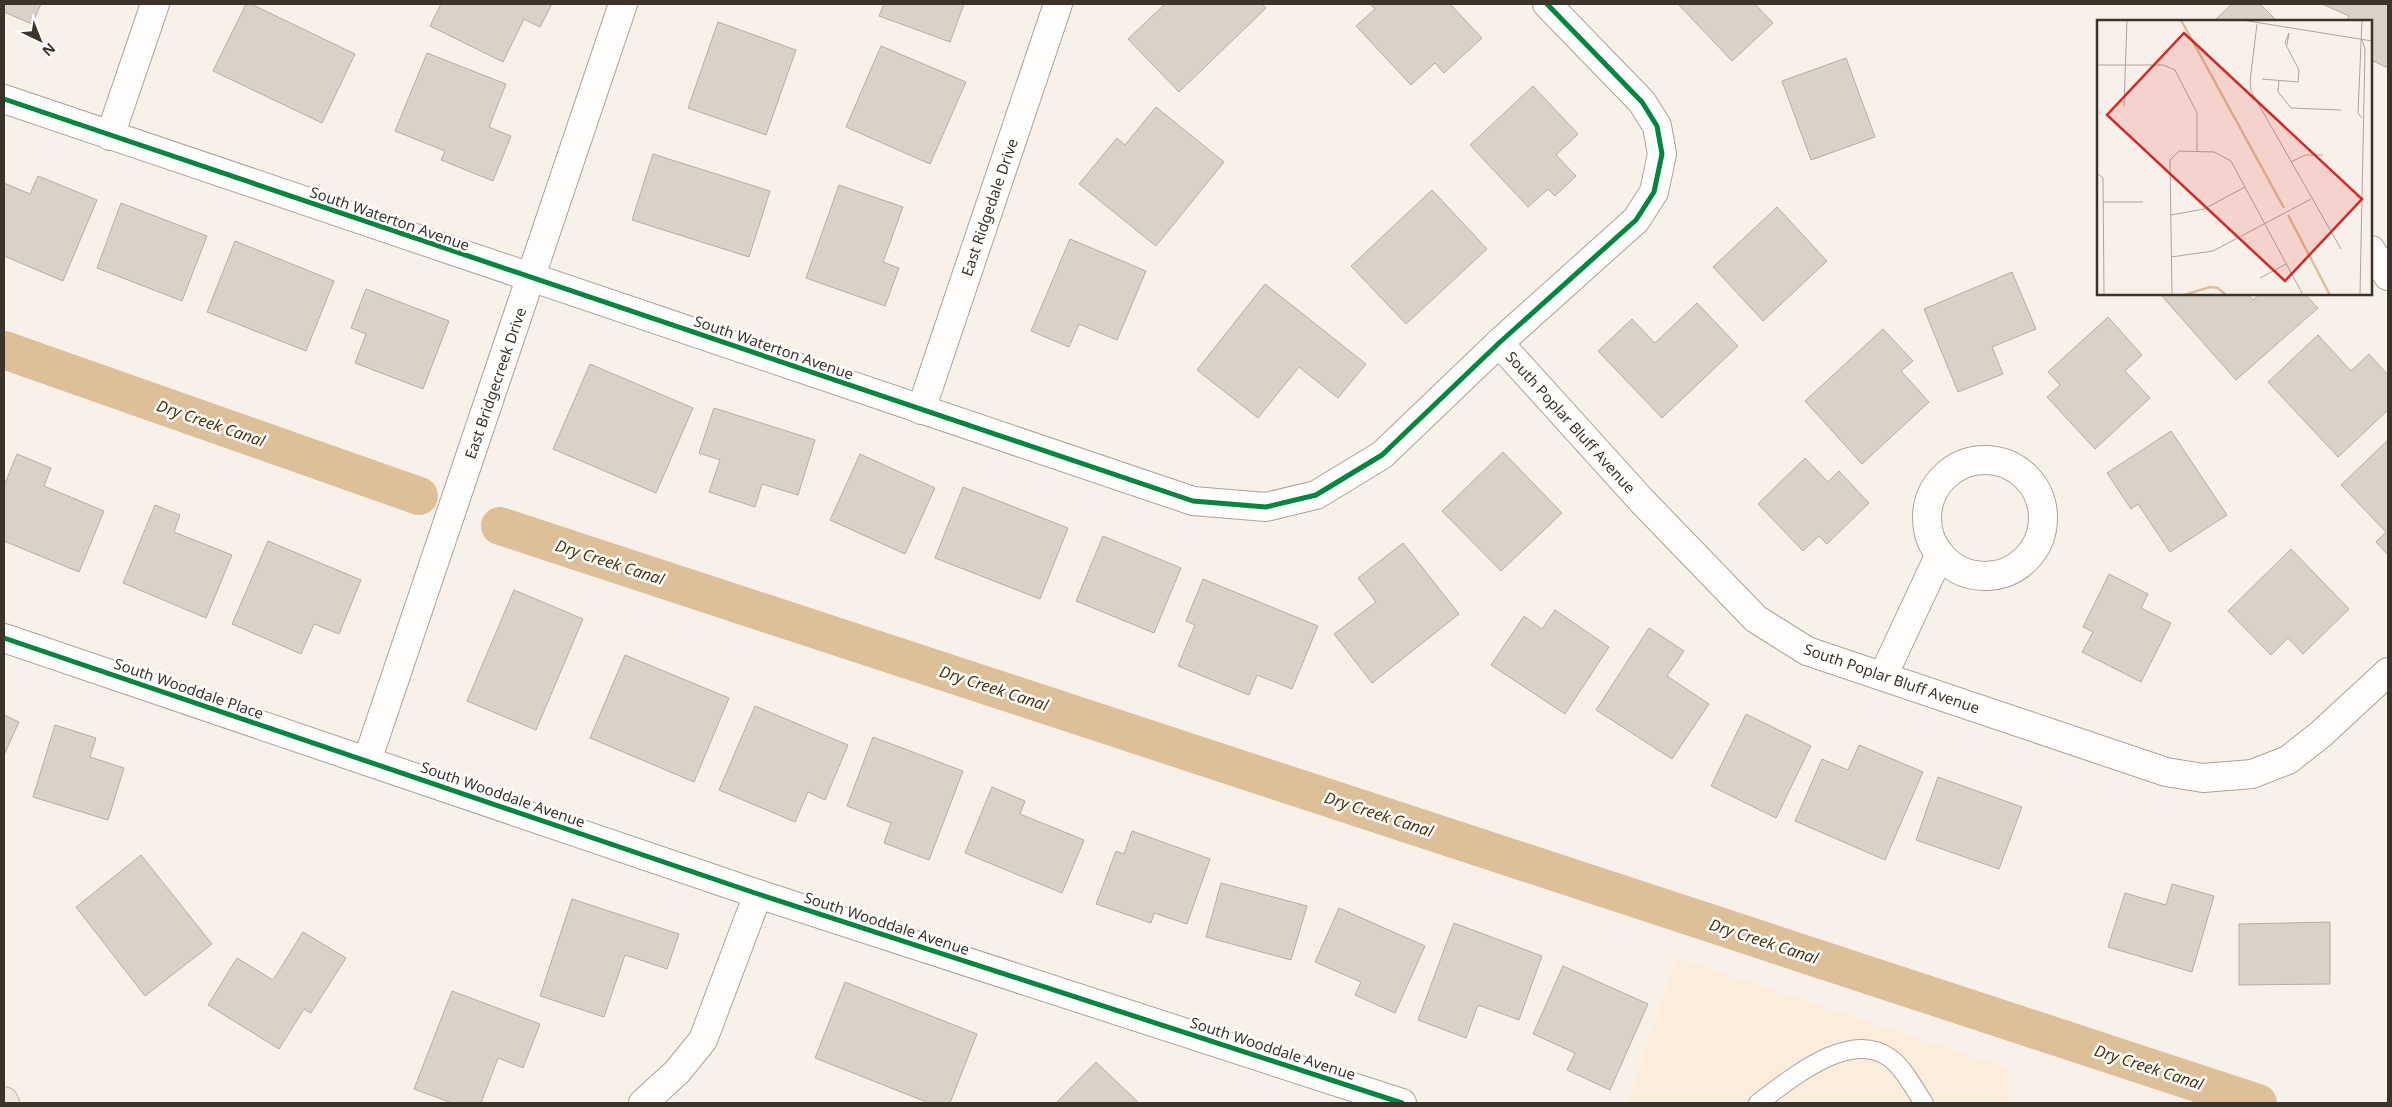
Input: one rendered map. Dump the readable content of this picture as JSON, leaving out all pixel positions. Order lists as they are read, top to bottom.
{
  "streets": {
    "street": [
      "East Ridgedale Drive",
      "South Waterton Avenue",
      "East Bridgecreek Drive",
      "South Poplar Bluff Avenue",
      "South Wooddale Place",
      "South Wooddale Avenue"
    ]
  },
  "crossings": [
    ["East Ridgedale Drive", "South Waterton Avenue"],
    ["South Waterton Avenue", "East Bridgecreek Drive"],
    ["South Waterton Avenue", "South Poplar Bluff Avenue"],
    ["East Bridgecreek Drive", "South Wooddale Place"],
    ["East Bridgecreek Drive", "South Wooddale Avenue"],
    ["South Wooddale Place", "South Wooddale Avenue"]
  ],
  "water": ["Dry Creek Canal"],
  "north": "bottom right"
}
